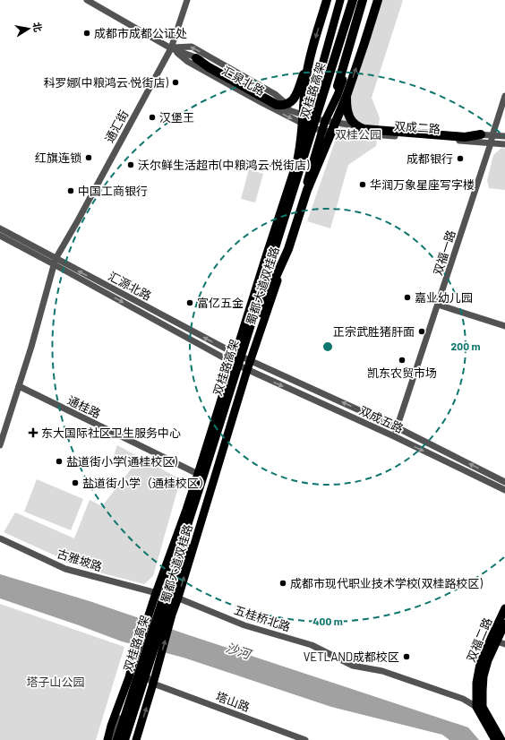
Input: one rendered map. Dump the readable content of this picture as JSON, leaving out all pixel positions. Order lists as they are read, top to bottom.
{
  "streets": {
    "highway": ["双桂路高架"],
    "main road": ["蜀都大道双桂路", "双福二路"],
    "street": [
      "汇泉北路",
      "通汇街",
      "双成二路",
      "双福一路",
      "汇源北路",
      "通桂路",
      "双成五路",
      "古雅坡路",
      "五桂桥北路",
      "塔山路"
    ]
  },
  "crossings": [
    ["汇泉北路", "通汇街"],
    ["汇泉北路", "双成二路"],
    ["汇泉北路", "蜀都大道双桂路"],
    ["双桂路高架", "蜀都大道双桂路"],
    ["双桂路高架", "塔山路"],
    ["通汇街", "汇源北路"],
    ["通汇街", "通桂路"],
    ["双成二路", "双福一路"],
    ["双成二路", "蜀都大道双桂路"],
    ["双福一路", "双成五路"],
    ["汇源北路", "蜀都大道双桂路"],
    ["汇源北路", "双成五路"],
    ["蜀都大道双桂路", "通桂路"],
    ["蜀都大道双桂路", "双成五路"],
    ["蜀都大道双桂路", "古雅坡路"],
    ["蜀都大道双桂路", "五桂桥北路"],
    ["蜀都大道双桂路", "塔山路"],
    ["古雅坡路", "五桂桥北路"],
    ["五桂桥北路", "双福二路"]
  ],
  "water": ["沙河"],
  "parks": ["双桂公园", "塔子山公园"],
  "places": {
    "other": [
      "成都市成都公证处",
      "科罗娜(中粮鸿云·悦街店)",
      "汉堡王",
      "红旗连锁",
      "成都银行",
      "沃尔鲜生活超市(中粮鸿云·悦街店)",
      "华润万象星座写字楼",
      "中国工商银行",
      "嘉业幼儿园",
      "富亿五金",
      "正宗武胜猪肝面",
      "凯东农贸市场",
      "盐道街小学(通桂校区)",
      "盐道街小学（通桂校区）",
      "成都市现代职业技术学校(双桂路校区)",
      "VETLAND成都校区"
    ],
    "health": ["东大国际社区卫生服务中心"]
  },
  "north": "right",
  "rings": ["200 m", "400 m"]
}
